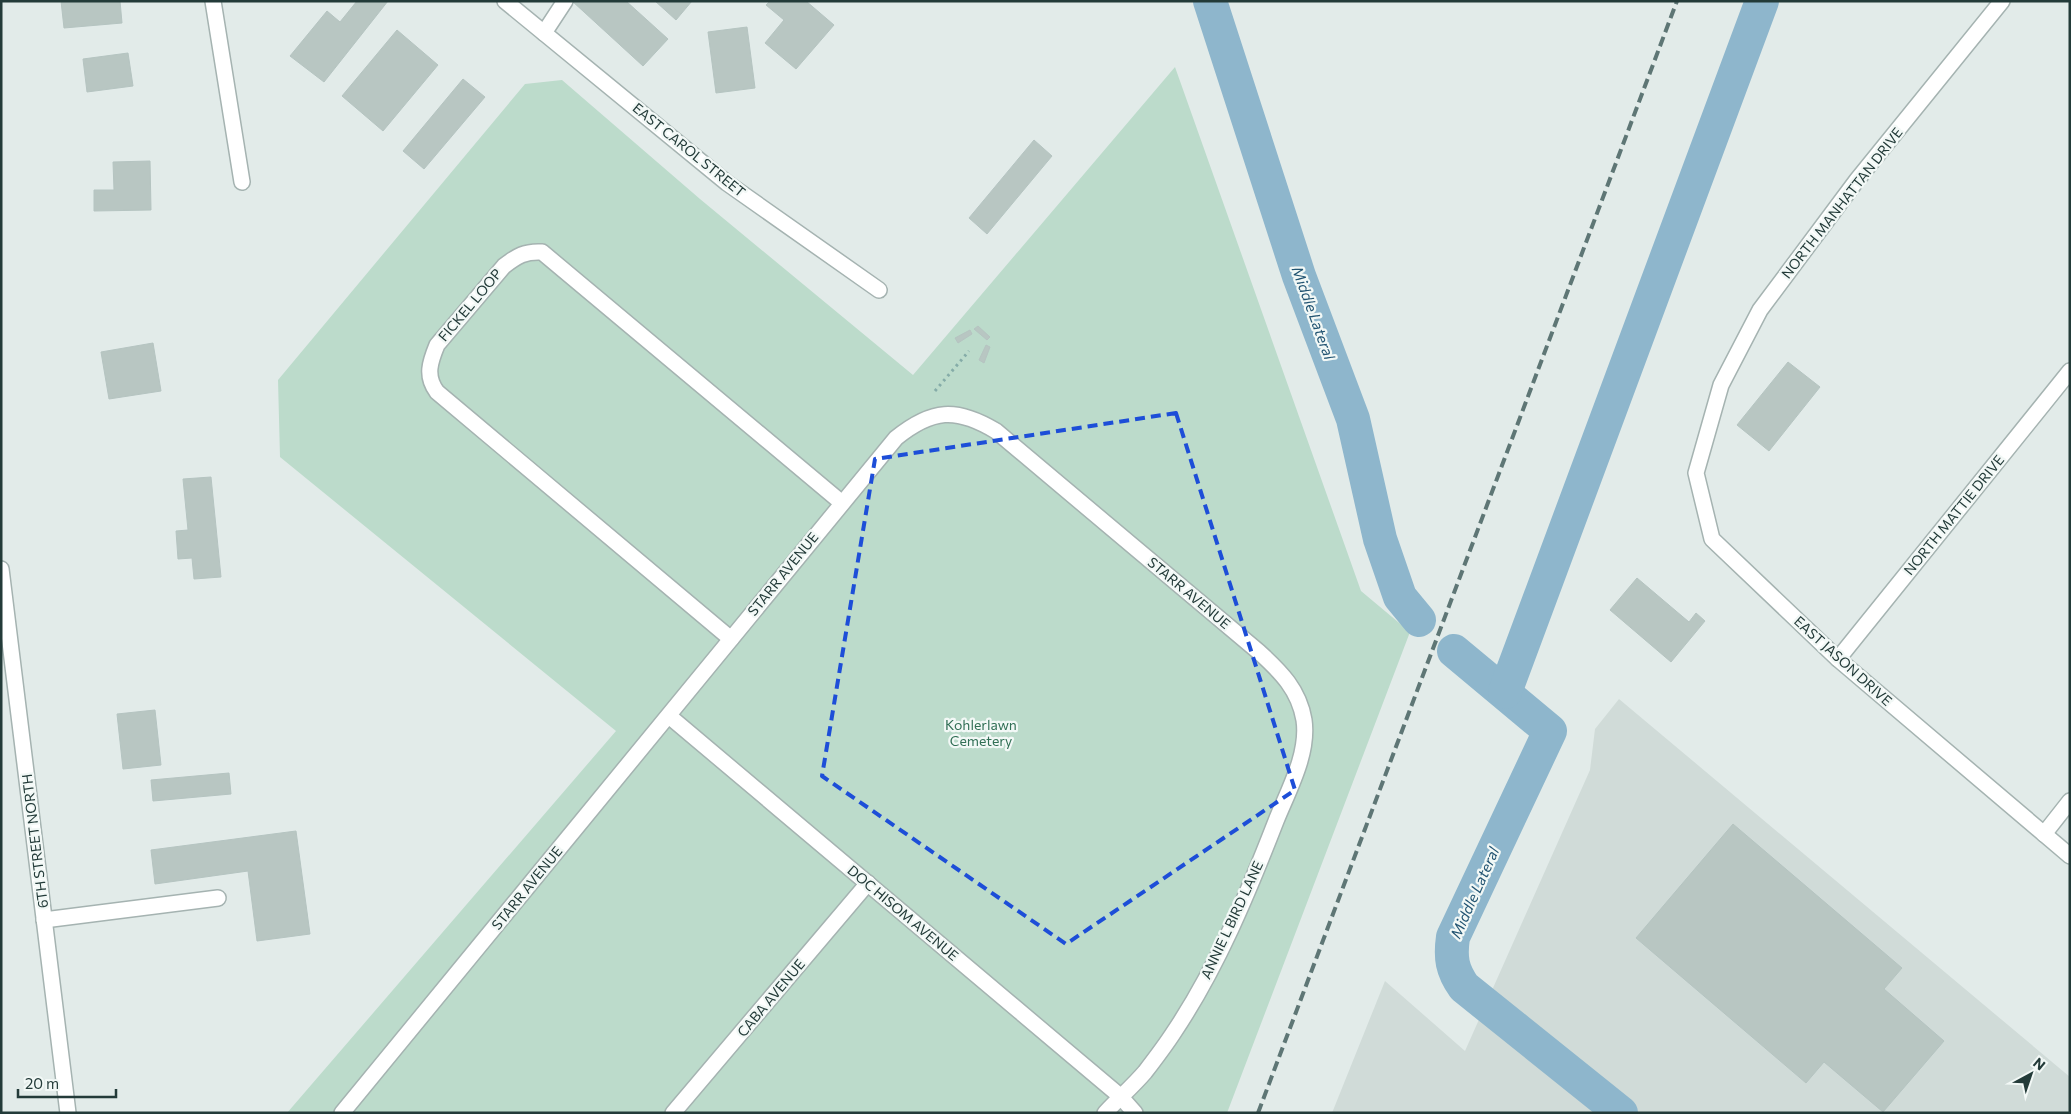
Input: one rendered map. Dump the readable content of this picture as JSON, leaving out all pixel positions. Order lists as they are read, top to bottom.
{
  "streets": {
    "street": [
      "EAST CAROL STREET",
      "NORTH MANHATTAN DRIVE",
      "FICKEL LOOP",
      "NORTH MATTIE DRIVE",
      "STARR AVENUE",
      "EAST JASON DRIVE",
      "6TH STREET NORTH",
      "DOC HISOM AVENUE",
      "ANNIE L BIRD LANE",
      "CABA AVENUE"
    ]
  },
  "crossings": [
    ["NORTH MANHATTAN DRIVE", "EAST JASON DRIVE"],
    ["FICKEL LOOP", "STARR AVENUE"],
    ["NORTH MATTIE DRIVE", "EAST JASON DRIVE"],
    ["STARR AVENUE", "DOC HISOM AVENUE"],
    ["STARR AVENUE", "ANNIE L BIRD LANE"],
    ["DOC HISOM AVENUE", "ANNIE L BIRD LANE"],
    ["DOC HISOM AVENUE", "CABA AVENUE"]
  ],
  "water": ["Middle Lateral"],
  "parks": ["Kohlerlawn Cemetery"],
  "scale_bar": "20 m",
  "north": "top right"
}
